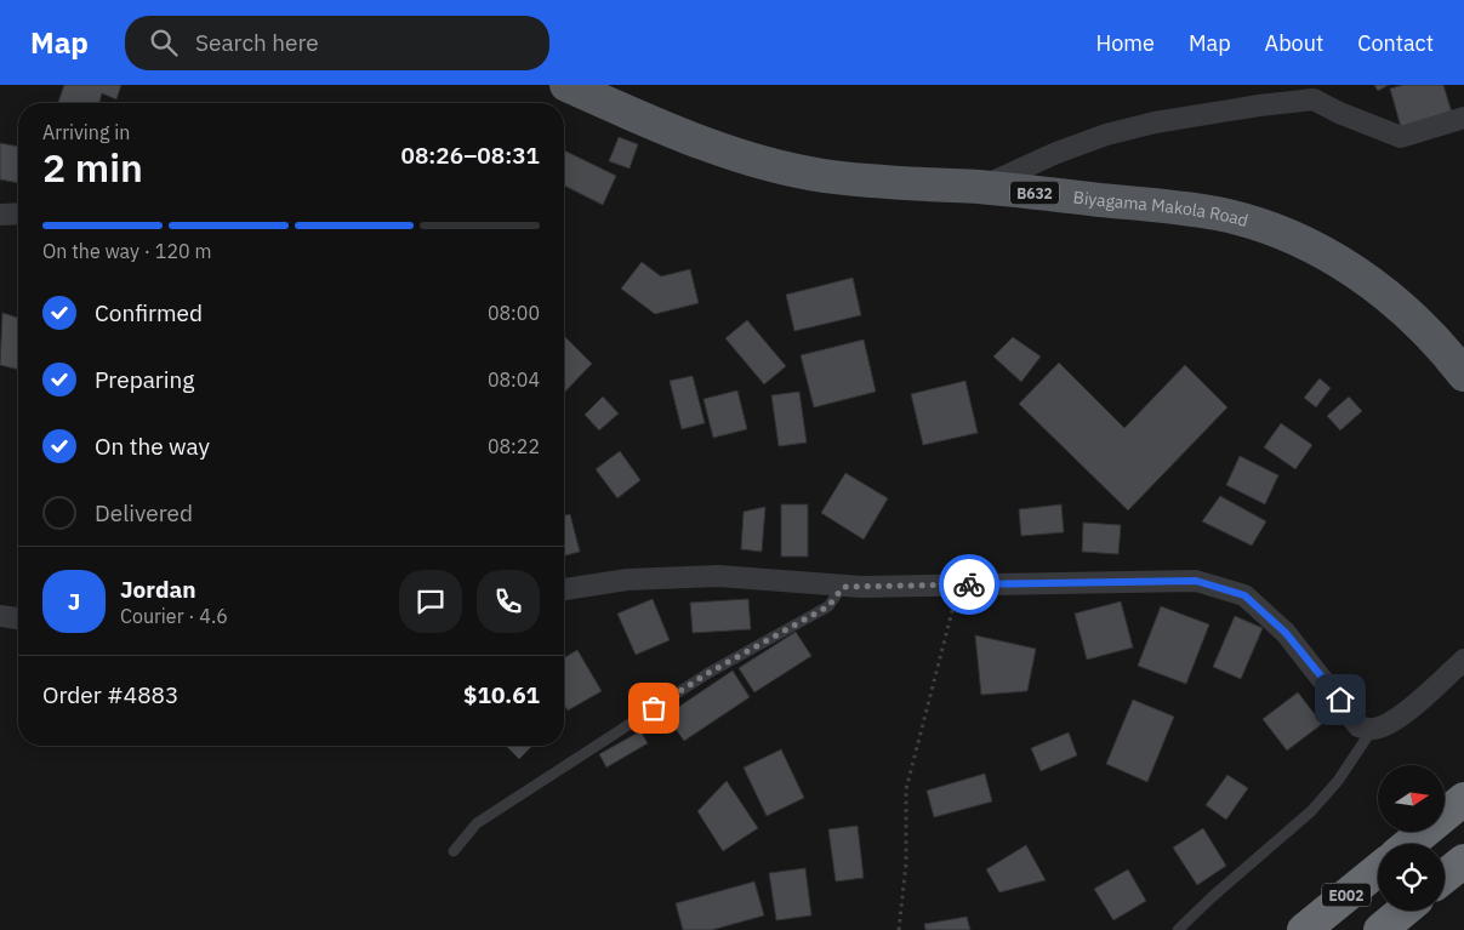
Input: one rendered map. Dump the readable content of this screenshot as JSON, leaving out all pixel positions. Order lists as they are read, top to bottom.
{
  "streets": {
    "highway": ["E002"],
    "main road": ["B632", "Biyagama Makola Road"]
  },
  "north": "right",
  "page": {
    "header": "Map",
    "search": "Search here",
    "nav": [
      "Home",
      "Map",
      "About",
      "Contact"
    ],
    "heading": ["2 min", "Arriving in", "08:26–08:31"],
    "panel": [
      "Jordan",
      "Courier · 4.6",
      "Order #4883",
      "$10.61"
    ],
    "bar": "On the way · 120 m",
    "list": [
      ["Confirmed", "08:00"],
      ["Preparing", "08:04"],
      ["On the way", "08:22"],
      "Delivered"
    ],
    "round": "J"
  }
}
